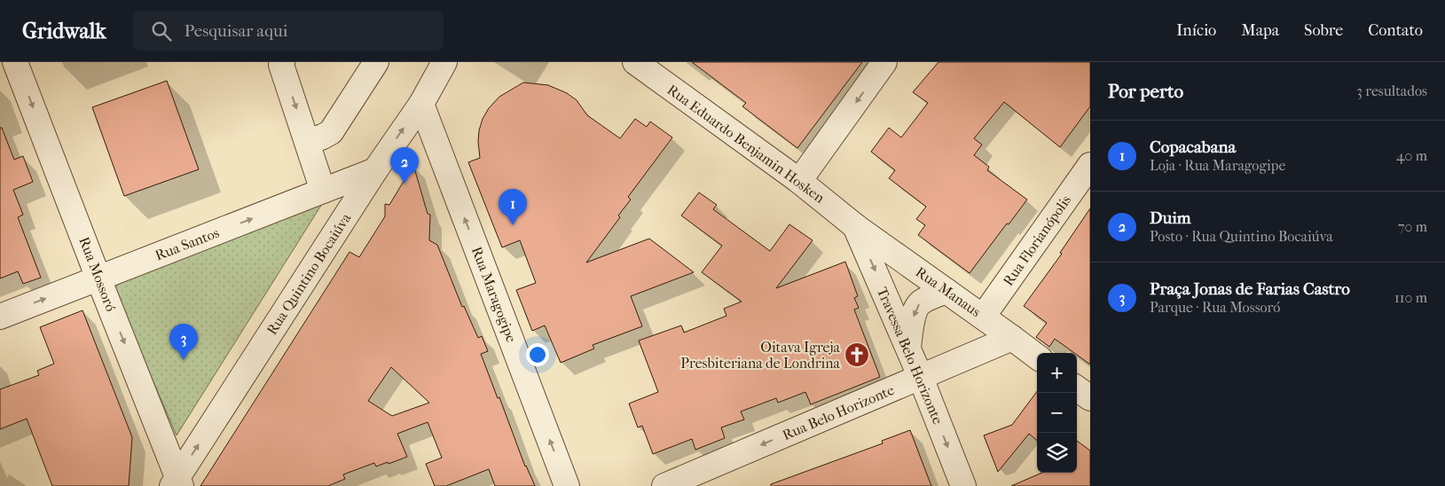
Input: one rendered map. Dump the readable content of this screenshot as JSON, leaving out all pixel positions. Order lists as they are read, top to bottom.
{
  "streets": {
    "street": [
      "Rua Eduardo Benjamin Hosken",
      "Rua Florianópolis",
      "Rua Santos",
      "Rua Mossoró",
      "Rua Quintino Bocaiúva",
      "Rua Manaus",
      "Rua Maragogipe",
      "Travessa Belo Horizonte",
      "Rua Belo Horizonte"
    ]
  },
  "crossings": [
    ["Rua Eduardo Benjamin Hosken", "Rua Manaus"],
    ["Rua Eduardo Benjamin Hosken", "Travessa Belo Horizonte"],
    ["Rua Florianópolis", "Rua Manaus"],
    ["Rua Santos", "Rua Mossoró"],
    ["Rua Santos", "Rua Quintino Bocaiúva"],
    ["Rua Mossoró", "Rua Quintino Bocaiúva"],
    ["Rua Quintino Bocaiúva", "Rua Maragogipe"],
    ["Rua Manaus", "Travessa Belo Horizonte"],
    ["Rua Manaus", "Rua Belo Horizonte"],
    ["Travessa Belo Horizonte", "Rua Belo Horizonte"]
  ],
  "one_way": [
    "Rua Santos",
    "Rua Mossoró",
    "Rua Quintino Bocaiúva",
    "Rua Maragogipe",
    "Travessa Belo Horizonte",
    "Rua Belo Horizonte"
  ],
  "places": {
    "church": ["Oitava Igreja Presbiteriana de Londrina"]
  },
  "page": {
    "header": "Gridwalk",
    "search": "Pesquisar aqui",
    "nav": [
      "Início",
      "Mapa",
      "Sobre",
      "Contato"
    ],
    "heading": ["Por perto", "3 resultados"],
    "list": [
      {
        "mark": "1",
        "name": "Copacabana",
        "note": "Loja · Rua Maragogipe",
        "value": "40 m"
      },
      {
        "mark": "2",
        "name": "Duim",
        "note": "Posto · Rua Quintino Bocaiúva",
        "value": "70 m"
      },
      {
        "mark": "3",
        "name": "Praça Jonas de Farias Castro",
        "note": "Parque · Rua Mossoró",
        "value": "110 m"
      }
    ],
    "pins": ["2", "1", "3"],
    "map_buttons": ["+", "−"]
  }
}
